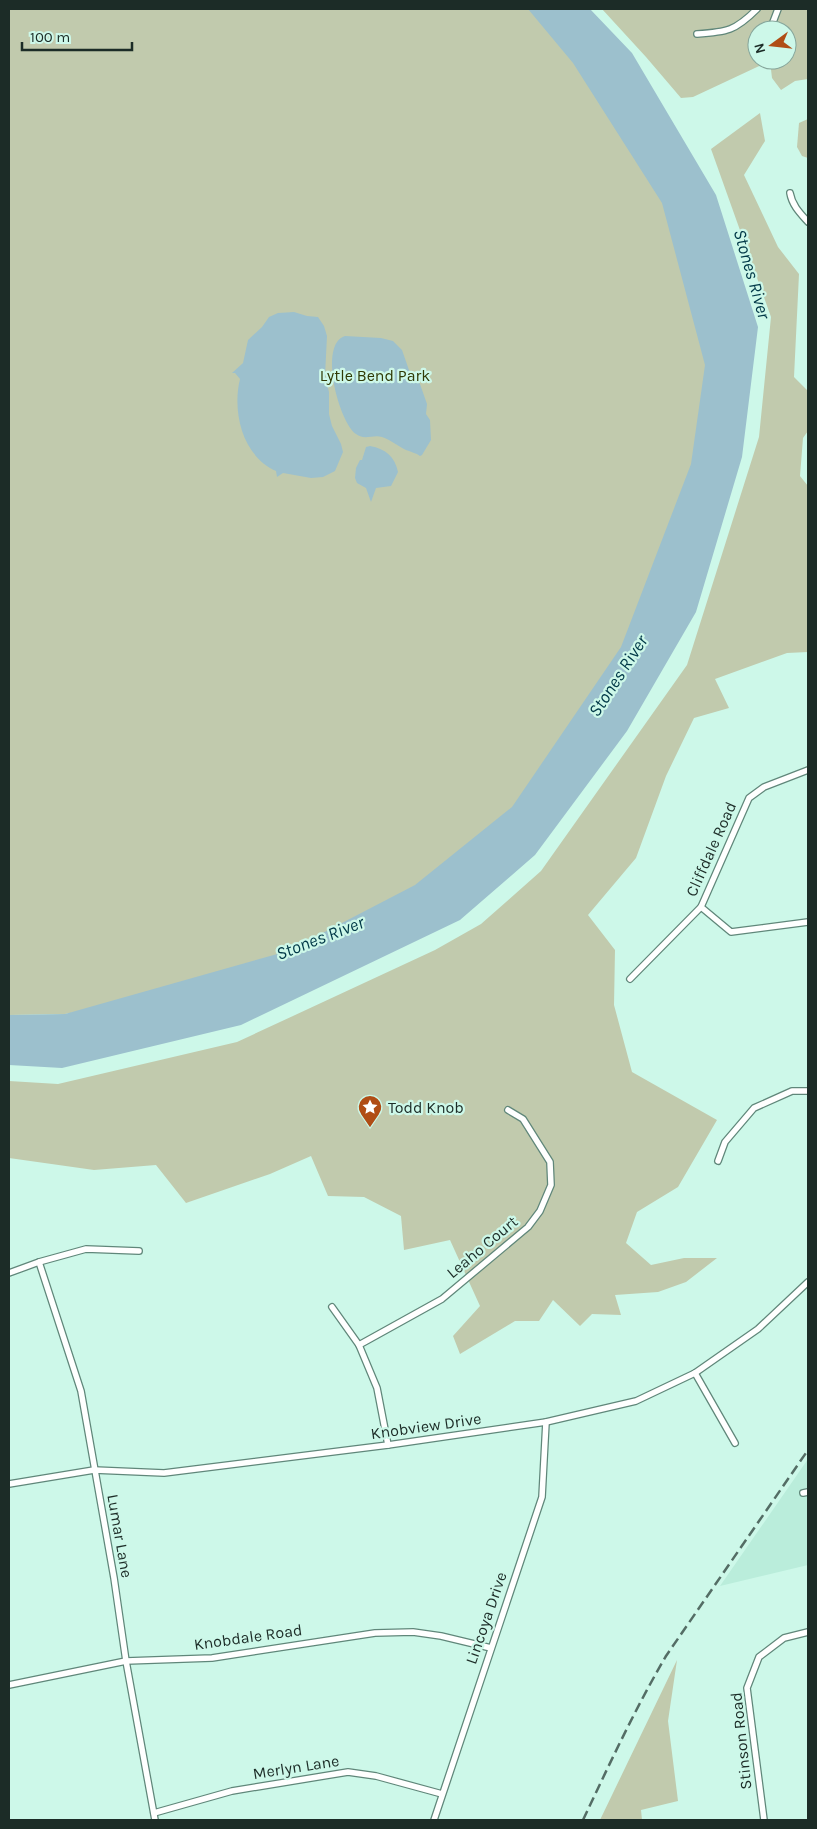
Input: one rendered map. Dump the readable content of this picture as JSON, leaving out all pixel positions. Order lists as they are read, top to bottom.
{
  "streets": {
    "street": [
      "Cliffdale Road",
      "Leaho Court",
      "Knobview Drive",
      "Lumar Lane",
      "Lincoya Drive",
      "Knobdale Road",
      "Stinson Road",
      "Merlyn Lane"
    ]
  },
  "crossings": [
    ["Knobview Drive", "Lumar Lane"],
    ["Knobview Drive", "Lincoya Drive"],
    ["Lumar Lane", "Knobdale Road"],
    ["Lumar Lane", "Merlyn Lane"],
    ["Lincoya Drive", "Knobdale Road"],
    ["Lincoya Drive", "Merlyn Lane"]
  ],
  "water": ["Stones River"],
  "parks": ["Lytle Bend Park"],
  "places": {
    "place": ["Todd Knob"]
  },
  "scale_bar": "100 m",
  "north": "left"
}
